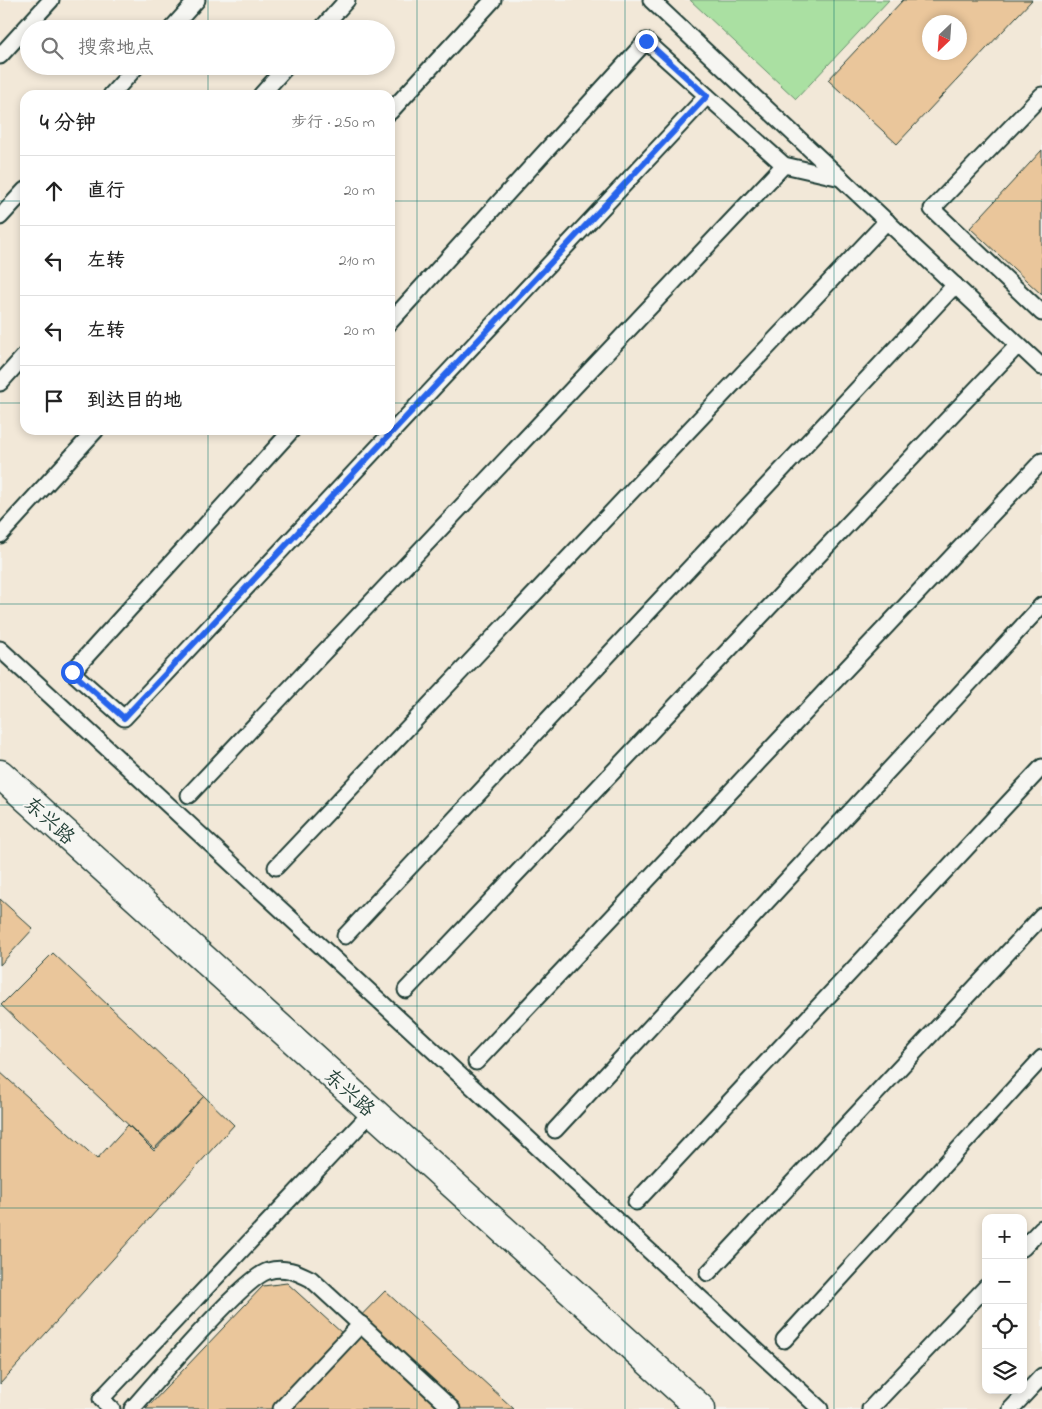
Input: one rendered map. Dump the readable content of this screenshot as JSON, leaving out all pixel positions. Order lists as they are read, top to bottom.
{
  "streets": {
    "street": ["东兴路"]
  },
  "north": "bottom left",
  "page": {
    "search": "搜索地点",
    "heading": ["4 分钟", "步行 · 250 m"],
    "list": [
      ["直行", "20 m"],
      ["左转", "210 m"],
      ["左转", "20 m"],
      "到达目的地"
    ],
    "map_buttons": ["+", "−"]
  }
}
